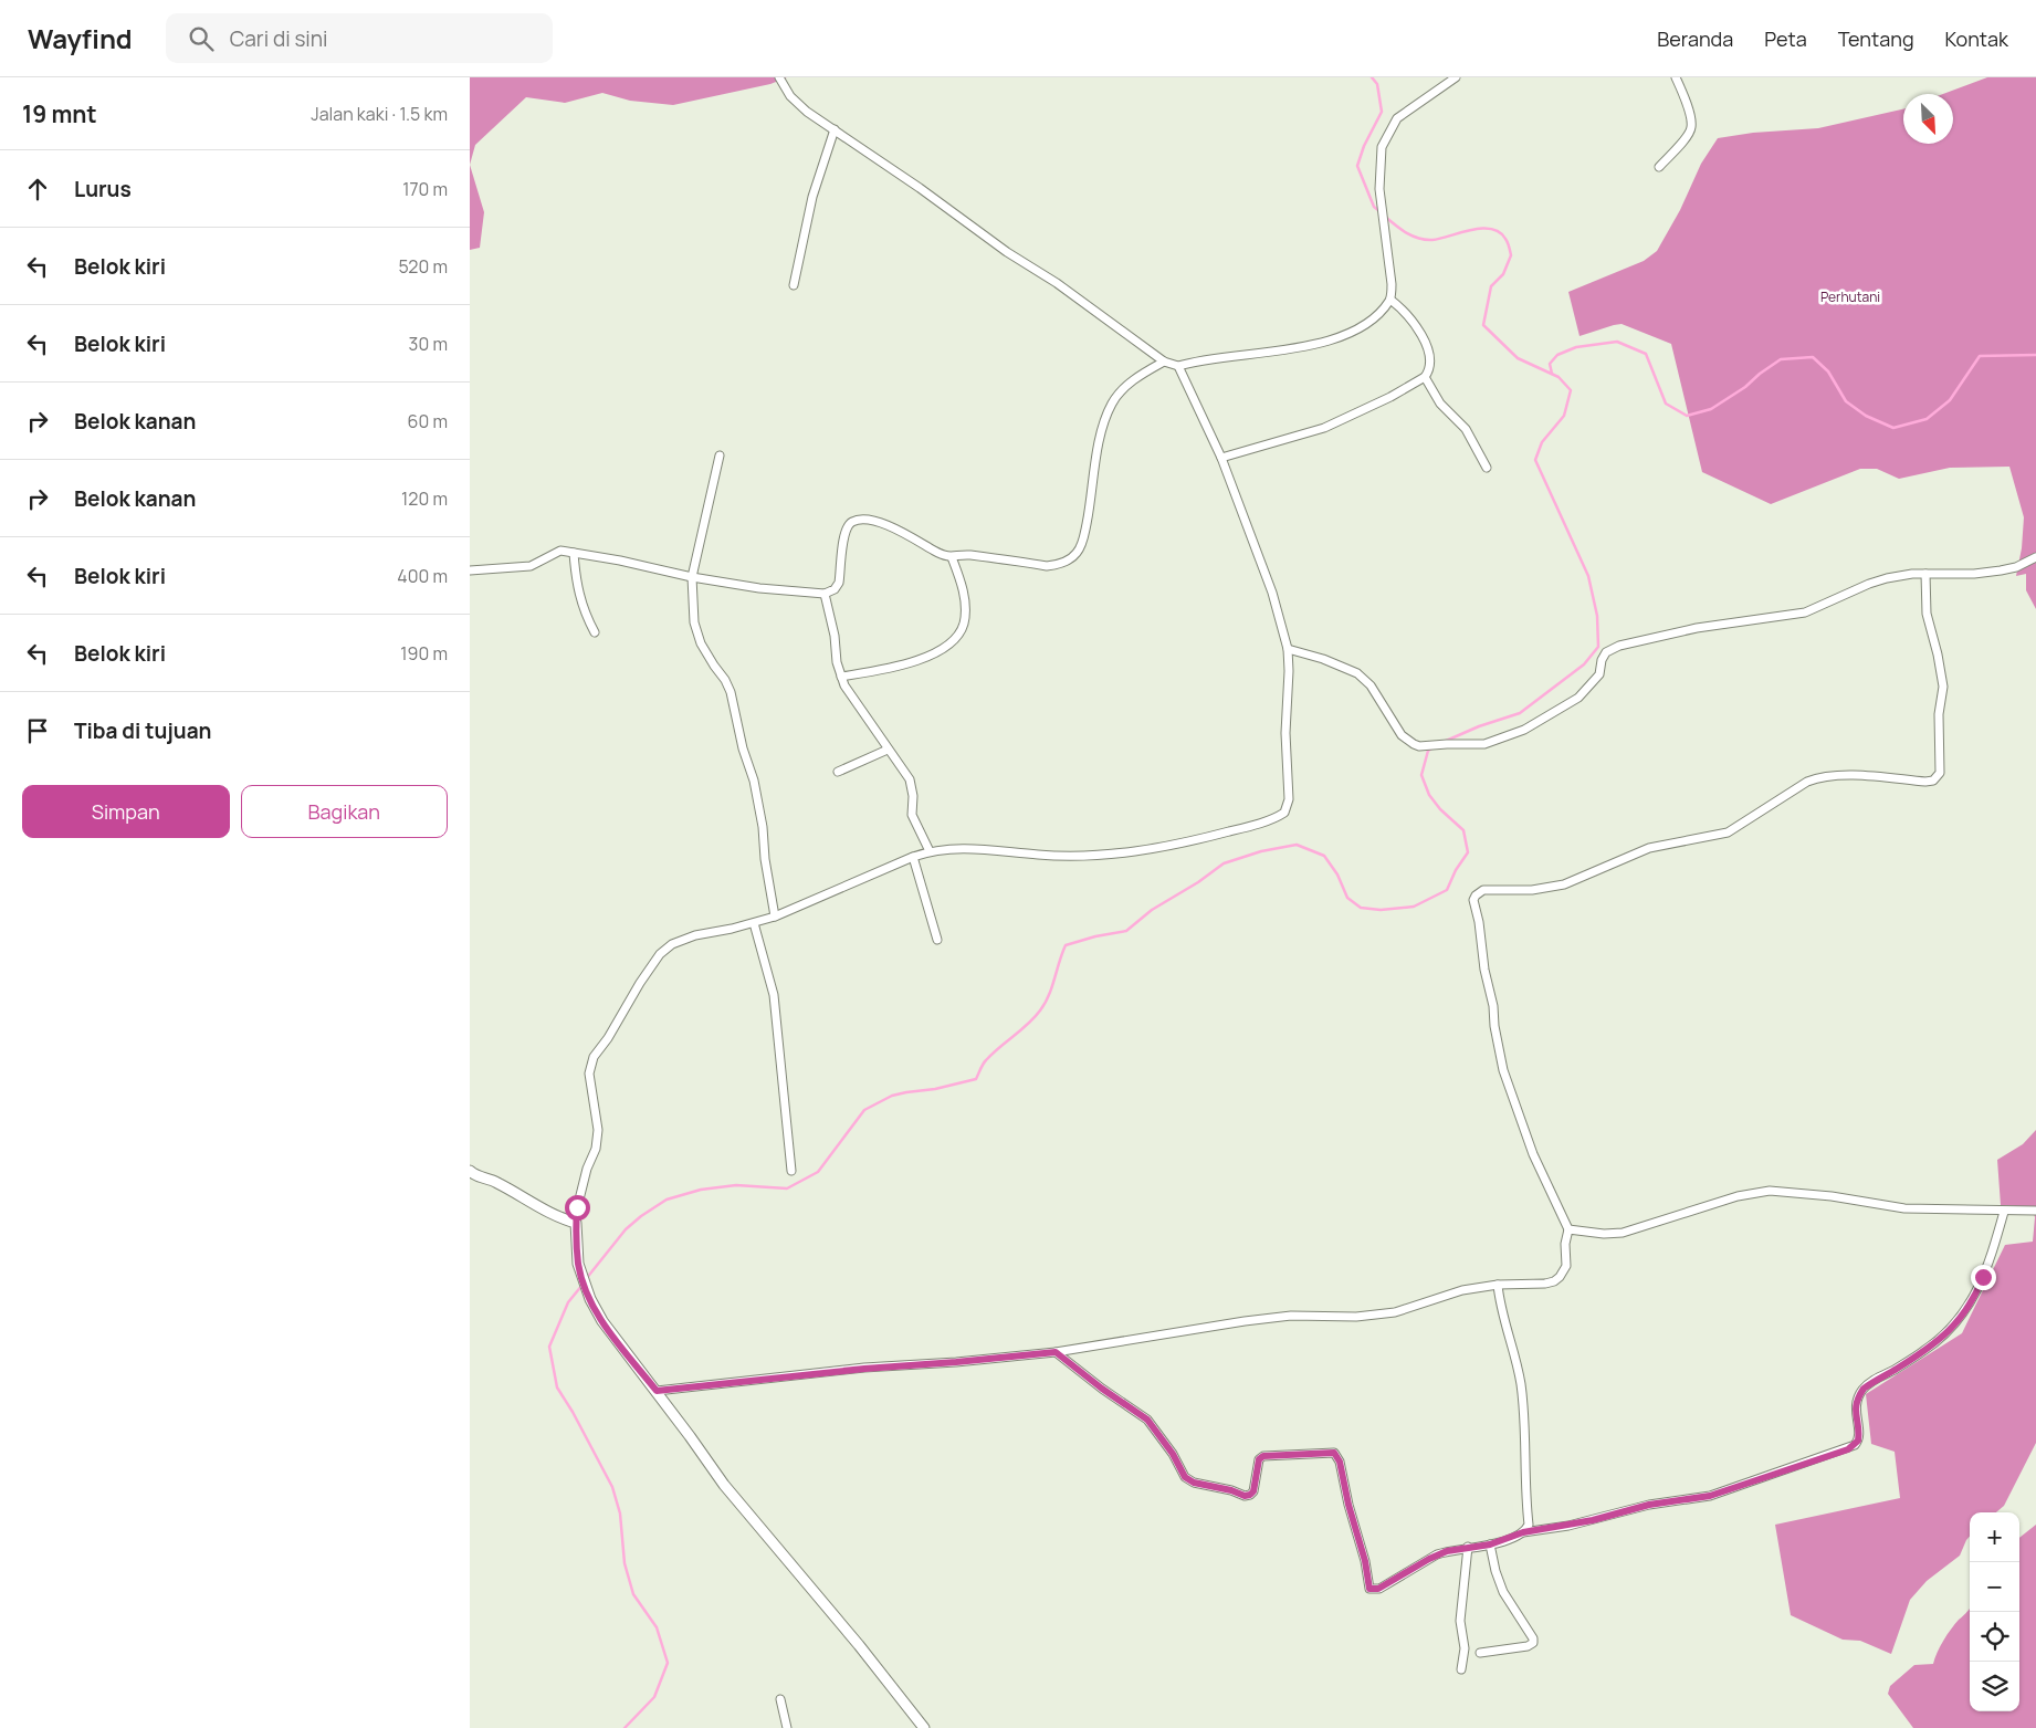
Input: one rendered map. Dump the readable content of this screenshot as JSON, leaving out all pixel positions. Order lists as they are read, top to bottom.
{
  "parks": ["Perhutani"],
  "north": "bottom right",
  "page": {
    "header": "Wayfind",
    "search": "Cari di sini",
    "nav": [
      "Beranda",
      "Peta",
      "Tentang",
      "Kontak"
    ],
    "heading": ["19 mnt", "Jalan kaki · 1.5 km"],
    "list": [
      ["Lurus", "170 m"],
      ["Belok kiri", "520 m"],
      ["Belok kiri", "30 m"],
      ["Belok kanan", "60 m"],
      ["Belok kanan", "120 m"],
      ["Belok kiri", "400 m"],
      ["Belok kiri", "190 m"],
      "Tiba di tujuan"
    ],
    "buttons": ["Simpan", "Bagikan"],
    "map_buttons": ["+", "−"]
  }
}
